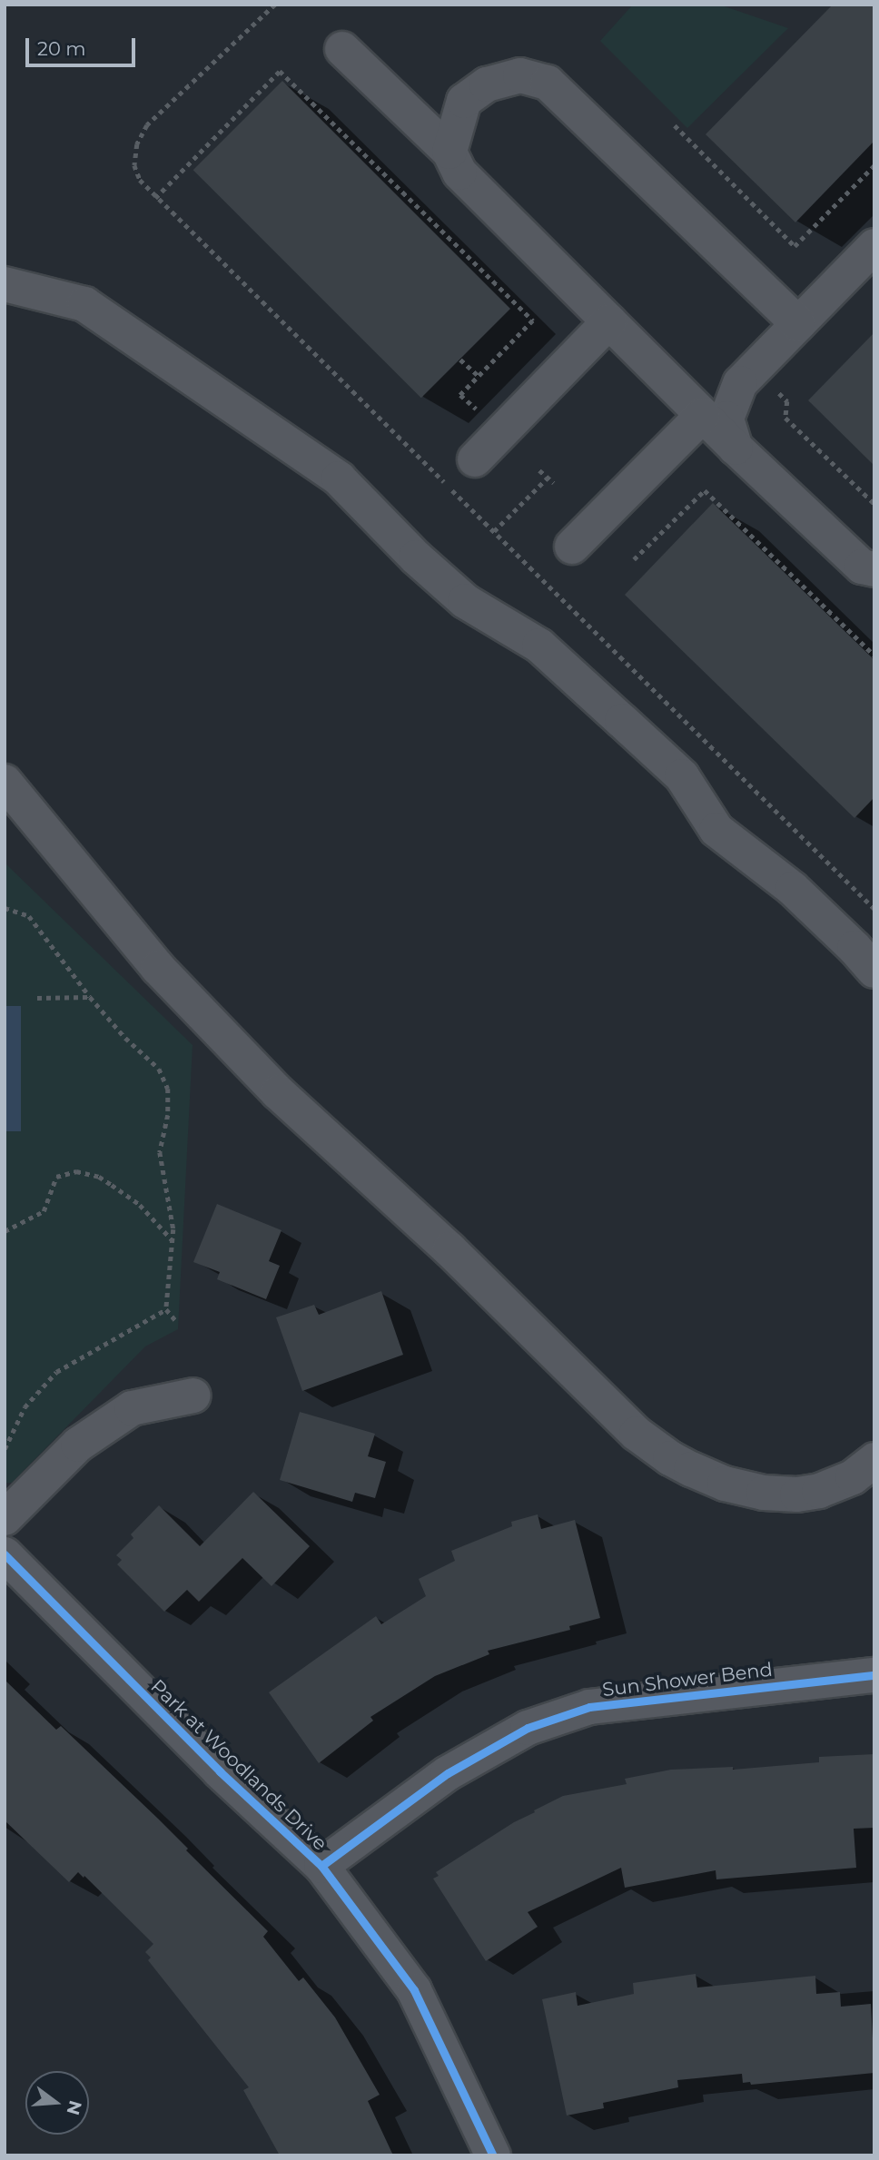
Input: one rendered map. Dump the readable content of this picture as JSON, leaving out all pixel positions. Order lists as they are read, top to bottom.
{
  "streets": {
    "street": ["Sun Shower Bend", "Park at Woodlands Drive"]
  },
  "crossings": [
    ["Sun Shower Bend", "Park at Woodlands Drive"]
  ],
  "scale_bar": "20 m",
  "north": "right"
}
